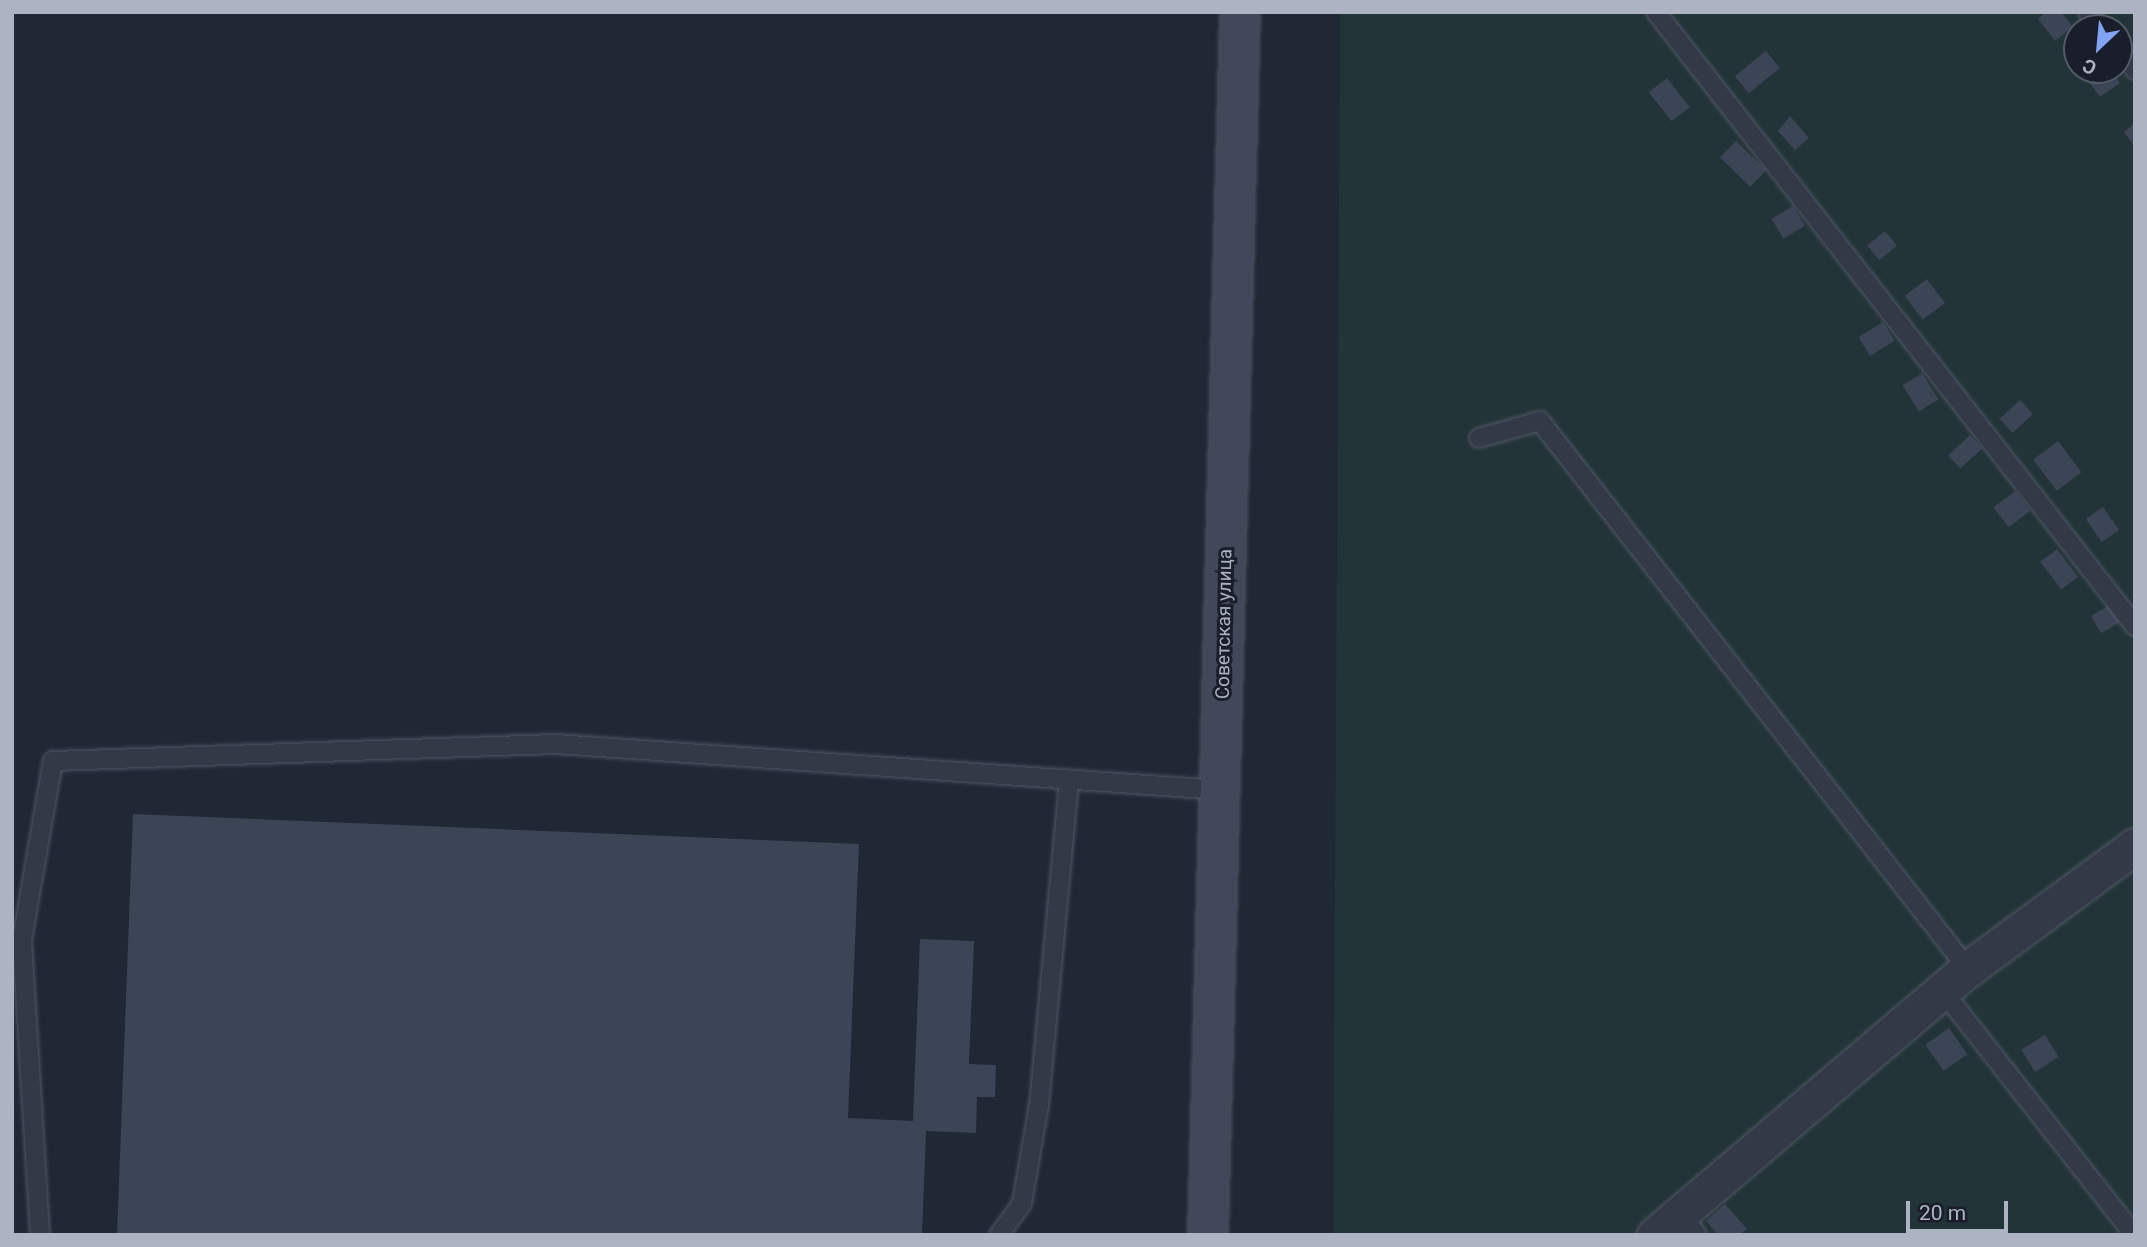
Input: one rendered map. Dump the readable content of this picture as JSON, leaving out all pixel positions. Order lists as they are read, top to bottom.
{
  "streets": {
    "main road": ["Советская улица"]
  },
  "scale_bar": "20 m",
  "north": "bottom left"
}
